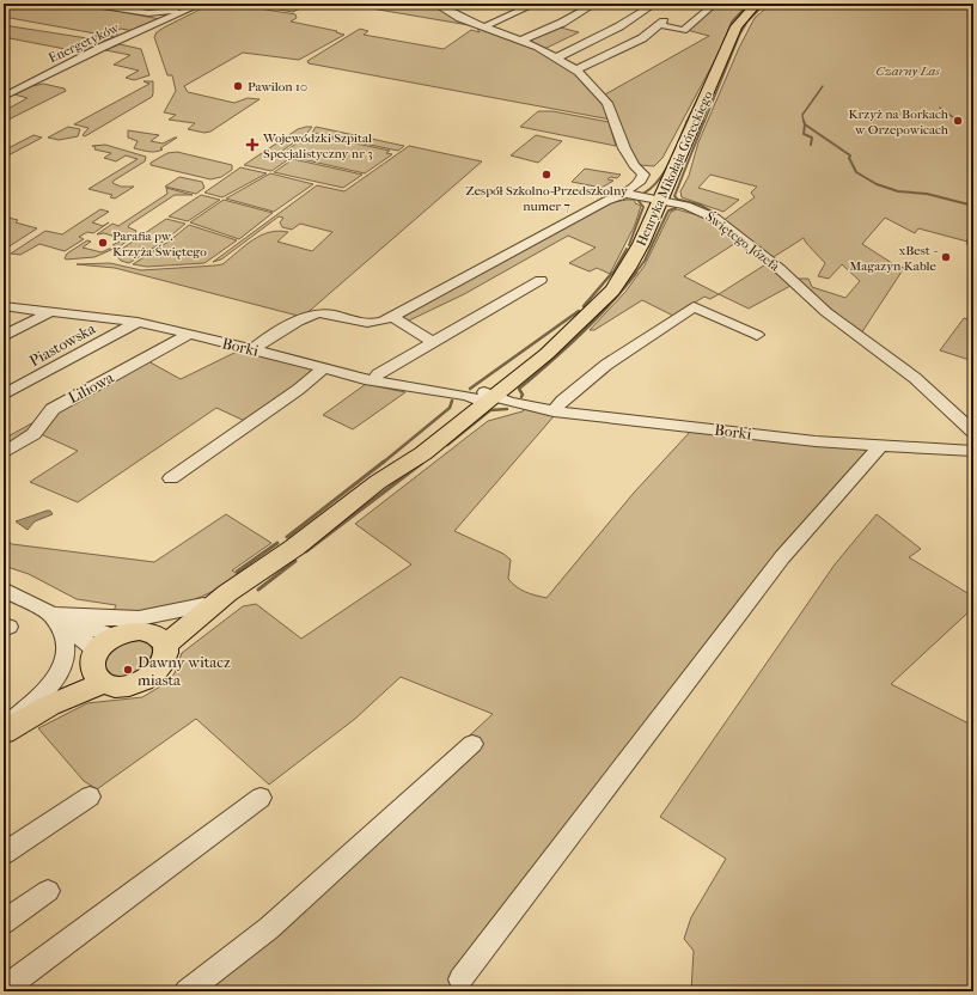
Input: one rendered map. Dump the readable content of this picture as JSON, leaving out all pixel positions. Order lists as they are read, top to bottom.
{
  "streets": {
    "main road": ["Henryka Mikołaja Góreckiego"],
    "street": [
      "Energetyków",
      "Świętego Józefa",
      "Piastowska",
      "Borki",
      "Liliowa"
    ]
  },
  "crossings": [
    ["Henryka Mikołaja Góreckiego", "Świętego Józefa"],
    ["Henryka Mikołaja Góreckiego", "Borki"],
    ["Piastowska", "Borki"],
    ["Borki", "Liliowa"]
  ],
  "parks": ["Czarny Las"],
  "places": {
    "other": [
      "Pawilon 10",
      "Krzyż na Borkach w Orzepowicach",
      "Zespół Szkolno-Przedszkolny numer 7",
      "Parafia pw. Krzyża Świętego",
      "xBest - Magazyn Kable",
      "Dawny witacz miasta"
    ],
    "health": ["Wojewódzki Szpital Specjalistyczny nr 3"]
  }
}
